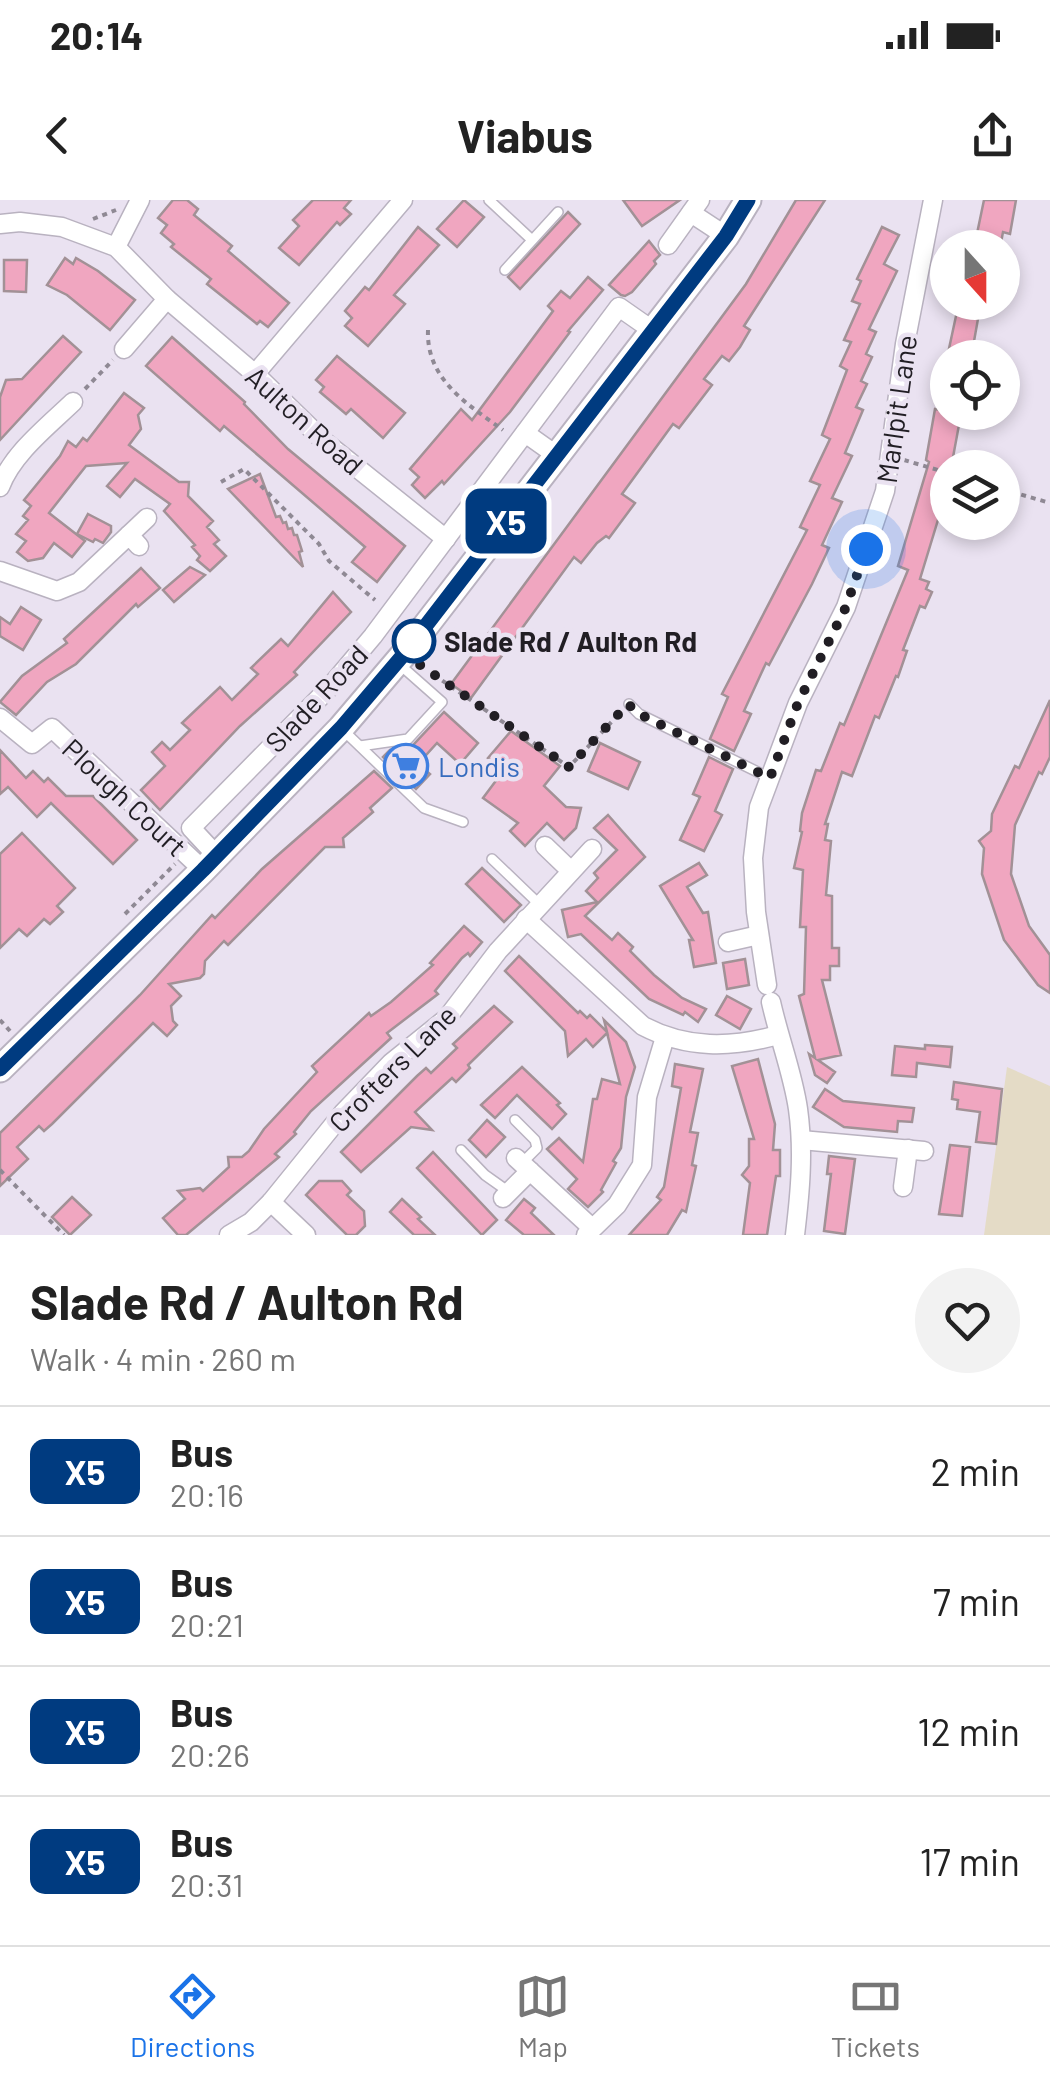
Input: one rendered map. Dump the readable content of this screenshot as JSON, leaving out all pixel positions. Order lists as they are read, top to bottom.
{
  "streets": {
    "main road": ["Slade Road"],
    "street": [
      "Marlpit Lane",
      "Aulton Road",
      "Plough Court",
      "Crofters Lane"
    ]
  },
  "crossings": [
    ["Aulton Road", "Slade Road"],
    ["Slade Road", "Plough Court"]
  ],
  "places": {
    "other": ["Slade Rd / Aulton Rd"],
    "supermarket": ["Londis"]
  },
  "lines": ["bus line X5"],
  "north": "bottom",
  "page": {
    "status": "20:14",
    "header": "Viabus",
    "on_map": "X5",
    "heading": ["Slade Rd / Aulton Rd", "Walk · 4 min · 260 m"],
    "list": [
      {
        "mark": "X5",
        "name": "Bus",
        "note": "20:16",
        "value": "2 min"
      },
      {
        "mark": "X5",
        "name": "Bus",
        "note": "20:21",
        "value": "7 min"
      },
      {
        "mark": "X5",
        "name": "Bus",
        "note": "20:26",
        "value": "12 min"
      },
      {
        "mark": "X5",
        "name": "Bus",
        "note": "20:31",
        "value": "17 min"
      }
    ],
    "tabs": ["Directions", "Map", "Tickets"]
  }
}
